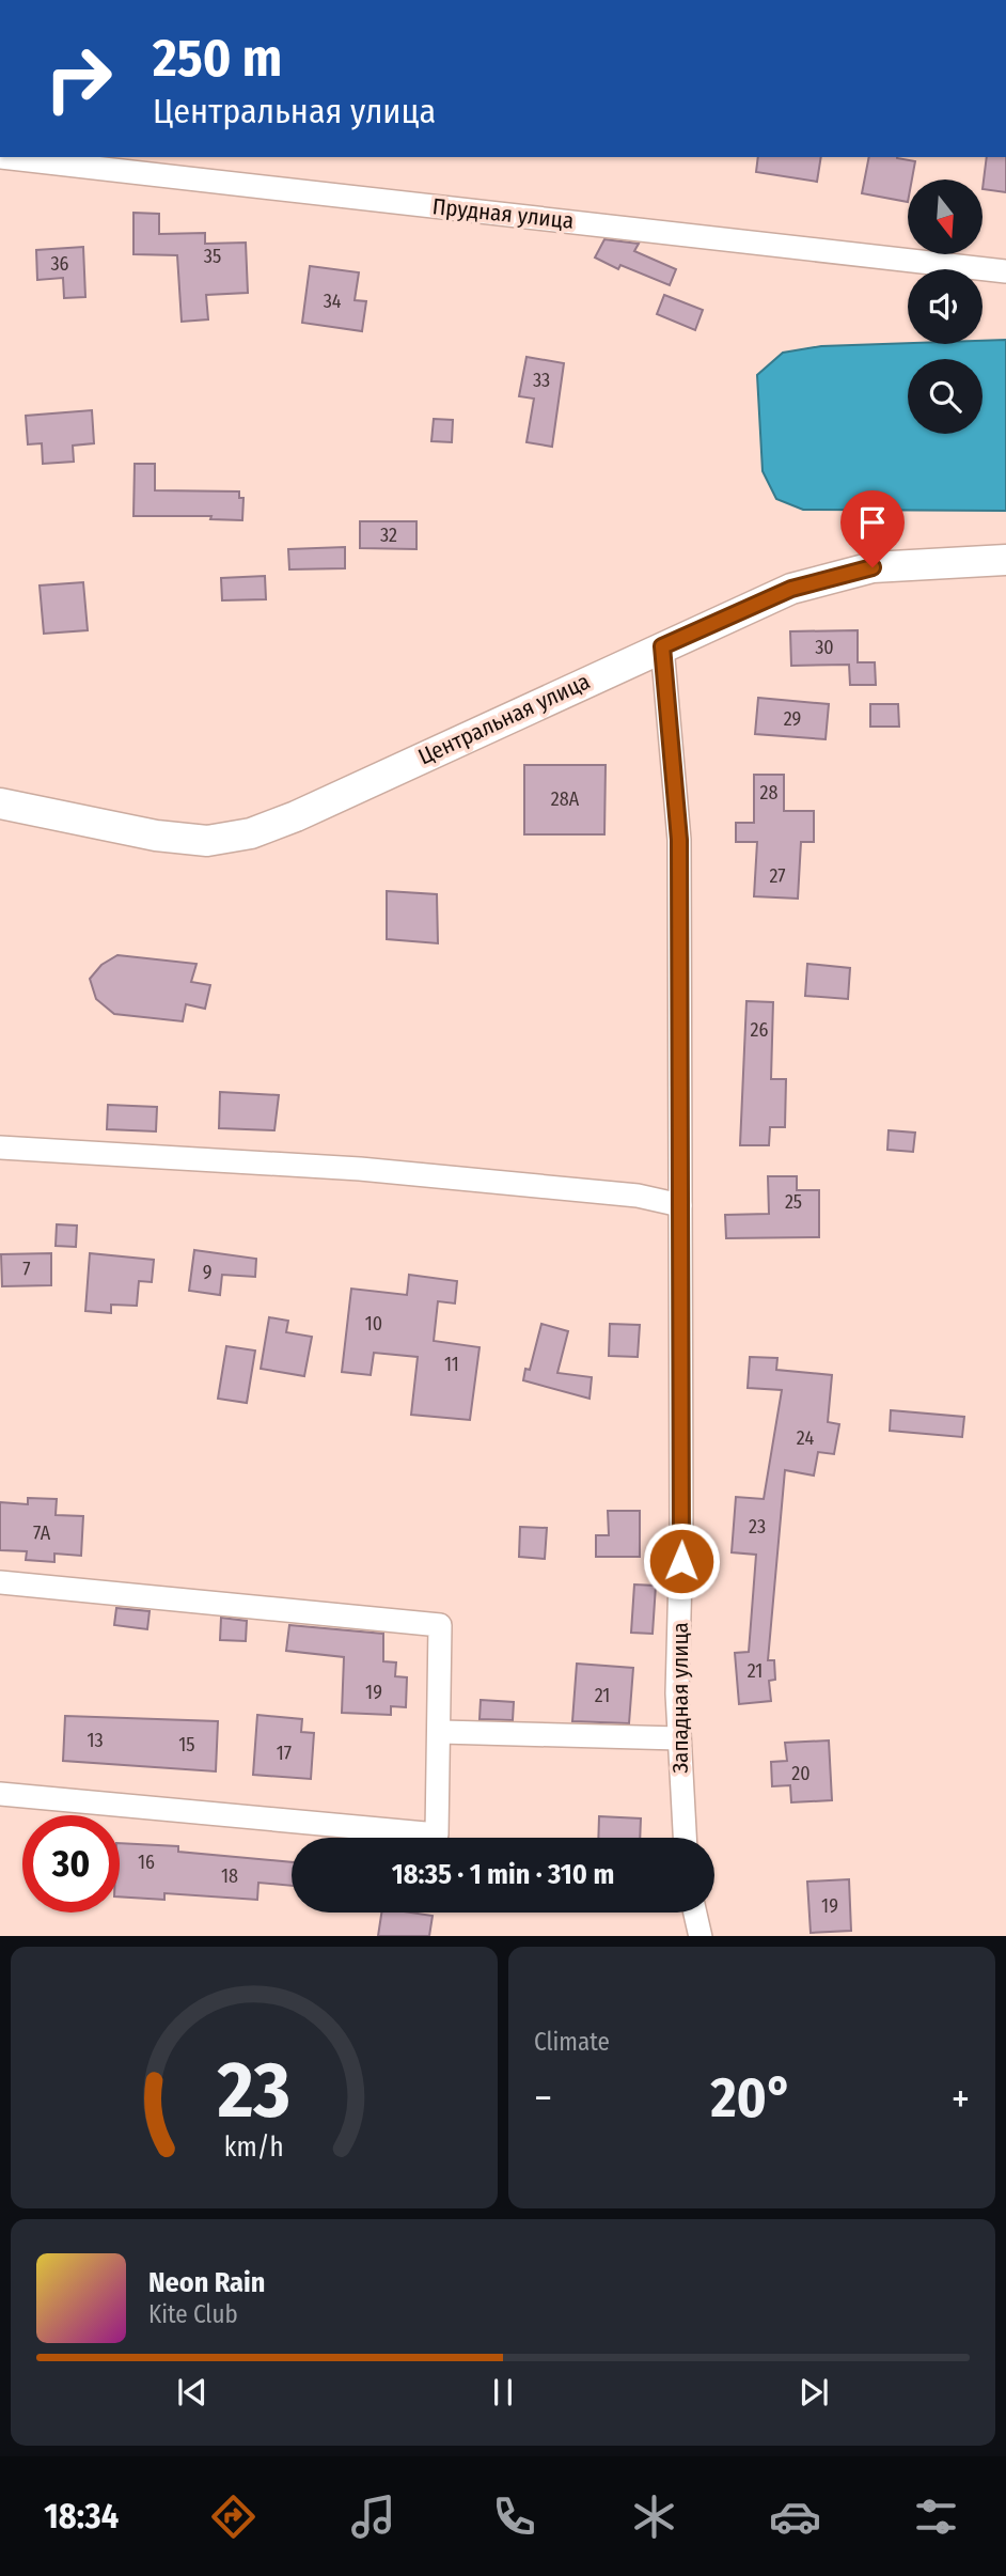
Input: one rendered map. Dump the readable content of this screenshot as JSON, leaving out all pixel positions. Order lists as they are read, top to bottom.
{
  "streets": {
    "street": ["Прудная улица", "Центральная улица", "Западная улица"]
  },
  "crossings": [
    ["Центральная улица", "Западная улица"]
  ],
  "house_numbers": [
    "35",
    "36",
    "34",
    "33",
    "32",
    "30",
    "29",
    "28",
    "28А",
    "27",
    "26",
    "25",
    "7",
    "9",
    "10",
    "11",
    "24",
    "23",
    "7А",
    "21",
    "19",
    "21",
    "13",
    "15",
    "17",
    "20",
    "16",
    "18",
    "19"
  ],
  "north": "bottom",
  "page": {
    "turn": ["250 m", "Центральная улица"],
    "limit": "30",
    "trip": "18:35 · 1 min · 310 m",
    "tile": "Climate",
    "heat": ["−", "20°", "+"],
    "song": ["Neon Rain", "Kite Club"],
    "tabs": "18:34",
    "gauge": ["23", "km/h"]
  }
}
